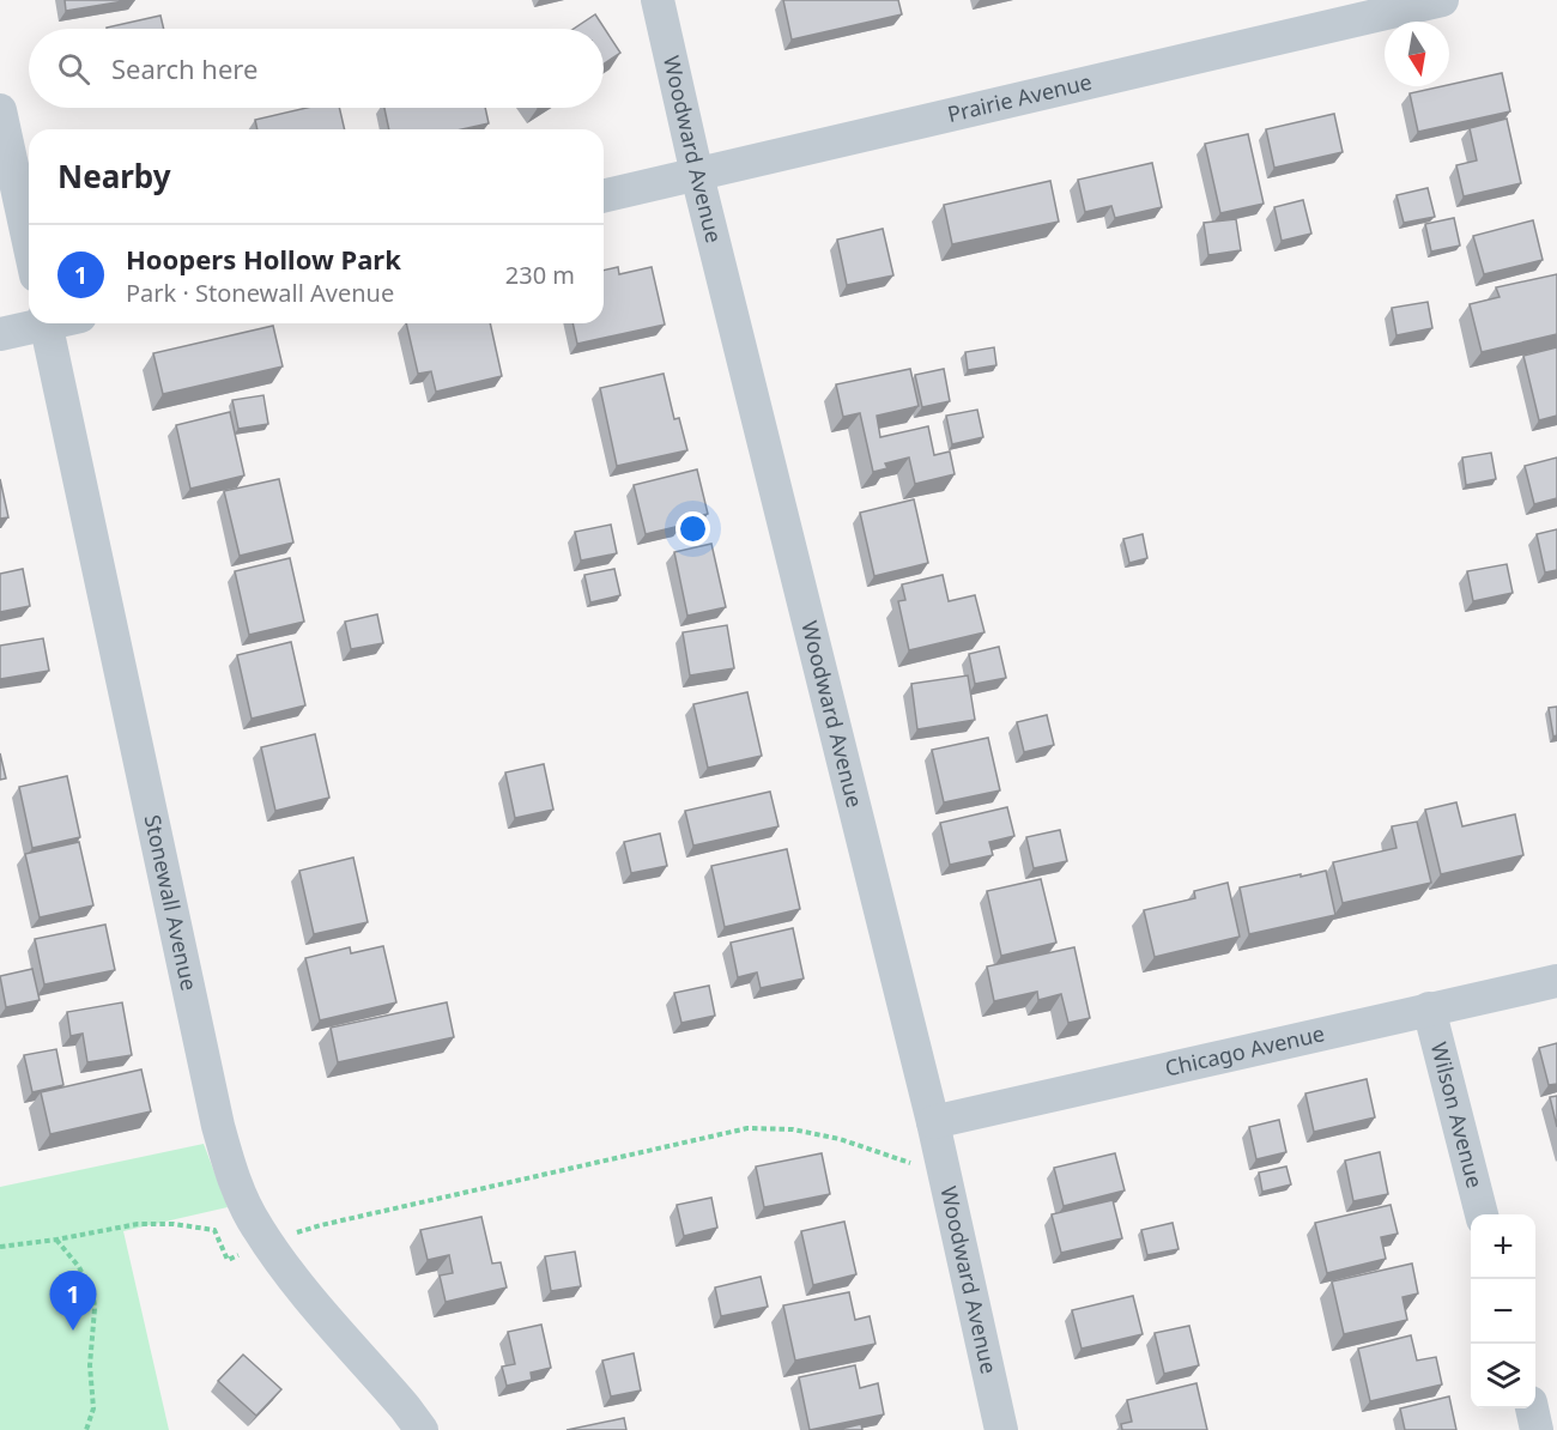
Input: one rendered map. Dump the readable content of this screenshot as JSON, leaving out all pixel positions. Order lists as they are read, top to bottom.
{
  "streets": {
    "street": [
      "Prairie Avenue",
      "Woodward Avenue",
      "Stonewall Avenue",
      "Chicago Avenue",
      "Wilson Avenue"
    ]
  },
  "crossings": [
    ["Prairie Avenue", "Woodward Avenue"],
    ["Woodward Avenue", "Chicago Avenue"],
    ["Chicago Avenue", "Wilson Avenue"]
  ],
  "north": "bottom",
  "page": {
    "search": "Search here",
    "heading": "Nearby",
    "list": [
      {
        "mark": "1",
        "name": "Hoopers Hollow Park",
        "note": "Park · Stonewall Avenue",
        "value": "230 m"
      }
    ],
    "map_buttons": ["+", "−"],
    "pins": "1"
  }
}
